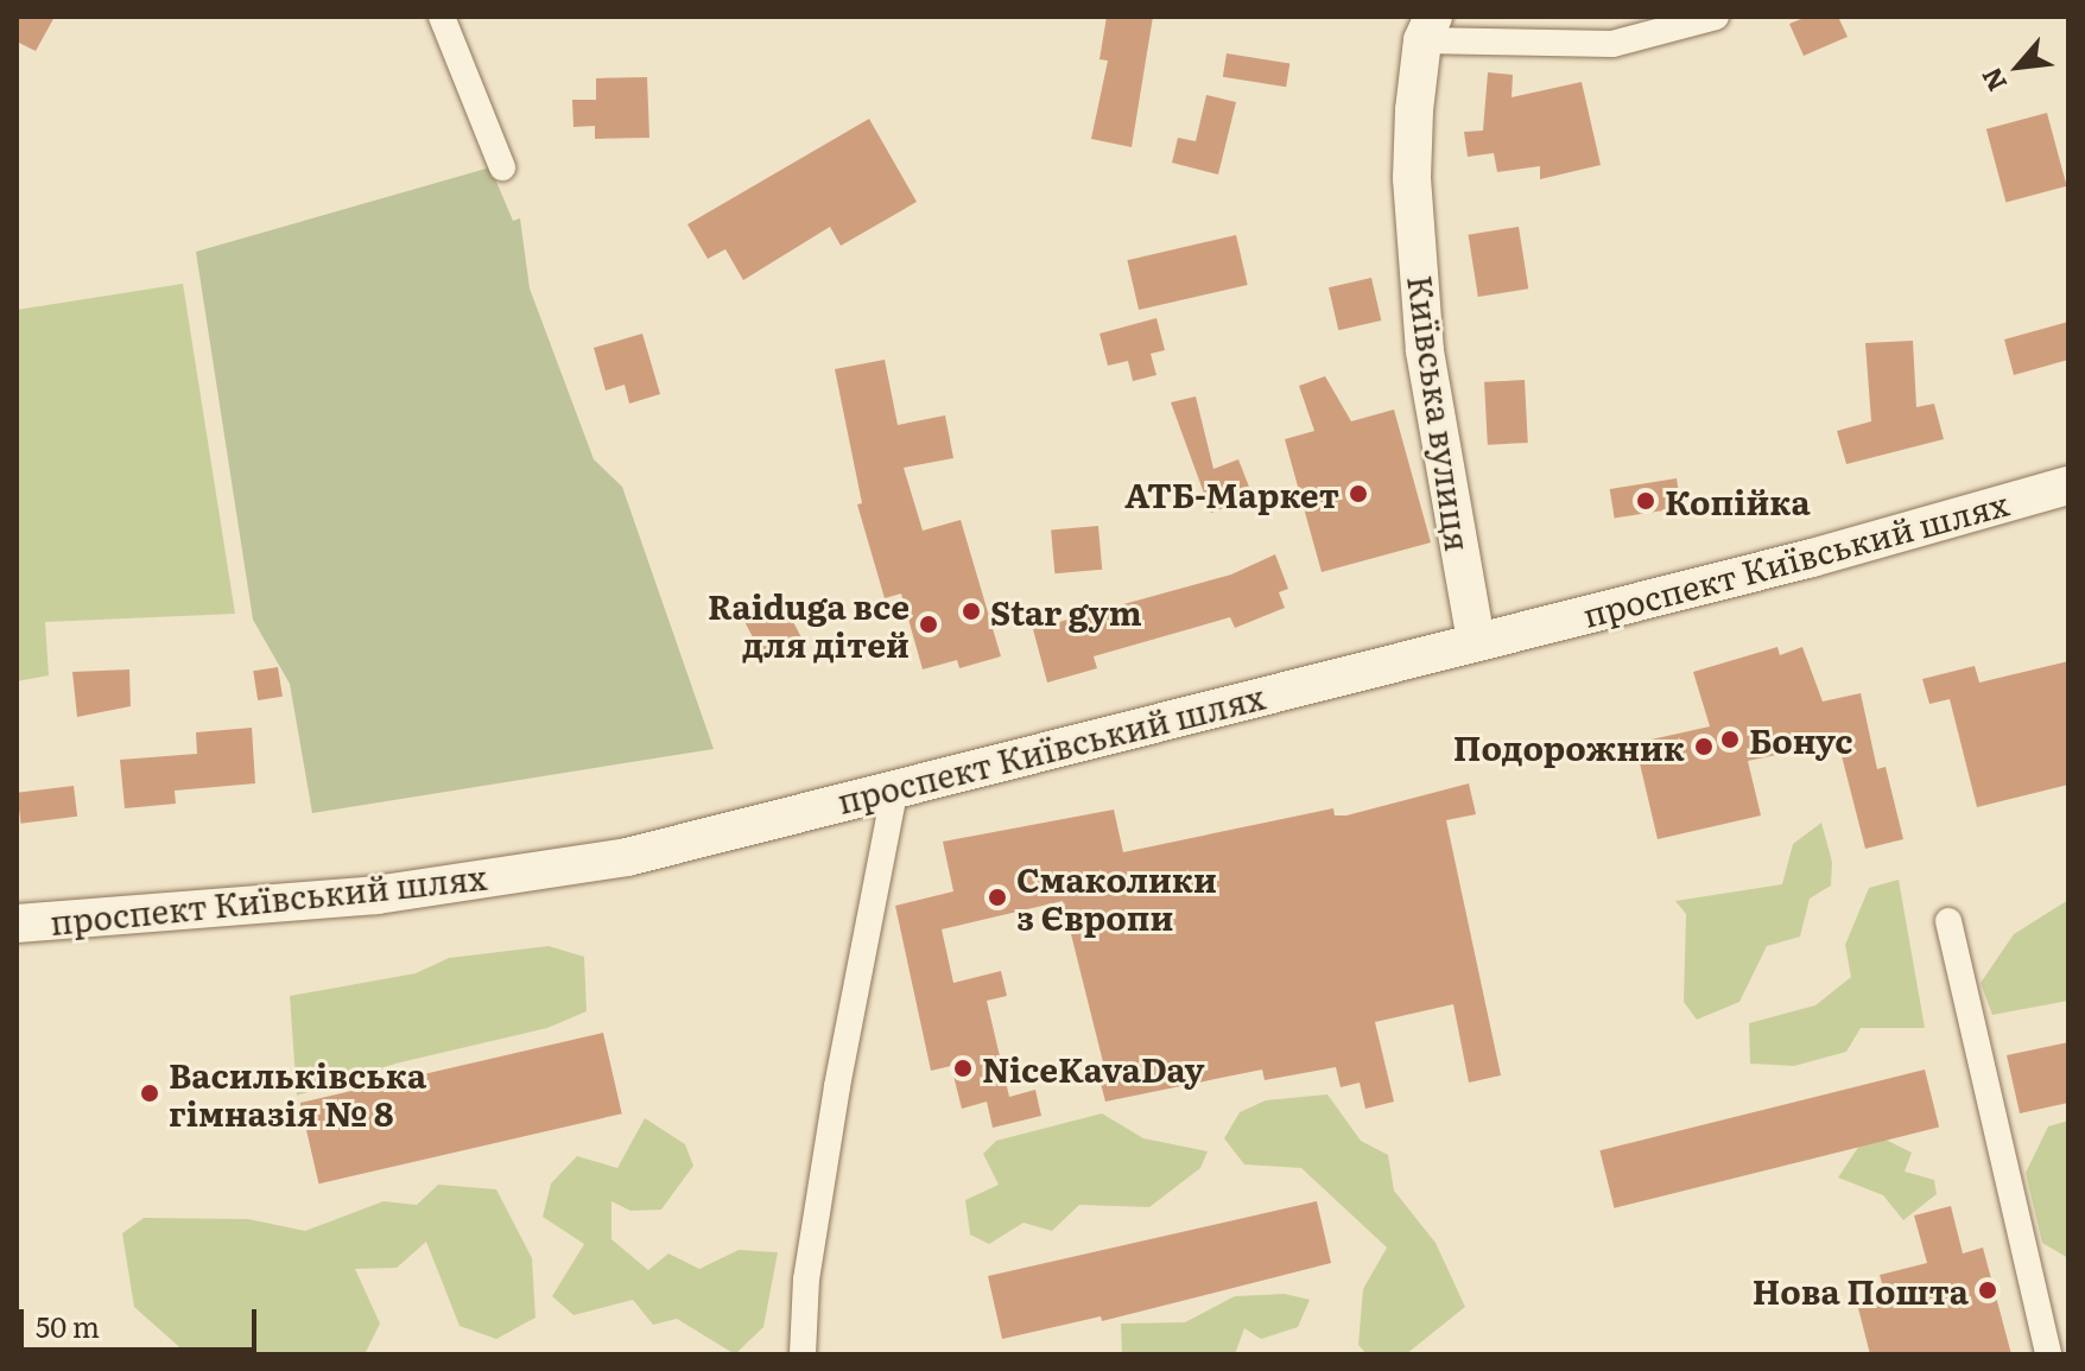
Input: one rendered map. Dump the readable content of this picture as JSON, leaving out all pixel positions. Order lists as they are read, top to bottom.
{
  "streets": {
    "main road": ["Київська вулиця", "проспект Київський шлях"]
  },
  "crossings": [
    ["Київська вулиця", "проспект Київський шлях"]
  ],
  "places": [
    "АТБ-Маркет",
    "Копійка",
    "Star gym",
    "Raiduga все для дітей",
    "Бонус",
    "Подорожник",
    "Смаколики з Європи",
    "NiceKavaDay",
    "Васильківська гімназія № 8",
    "Нова Пошта"
  ],
  "scale_bar": "50 m",
  "north": "bottom left"
}
